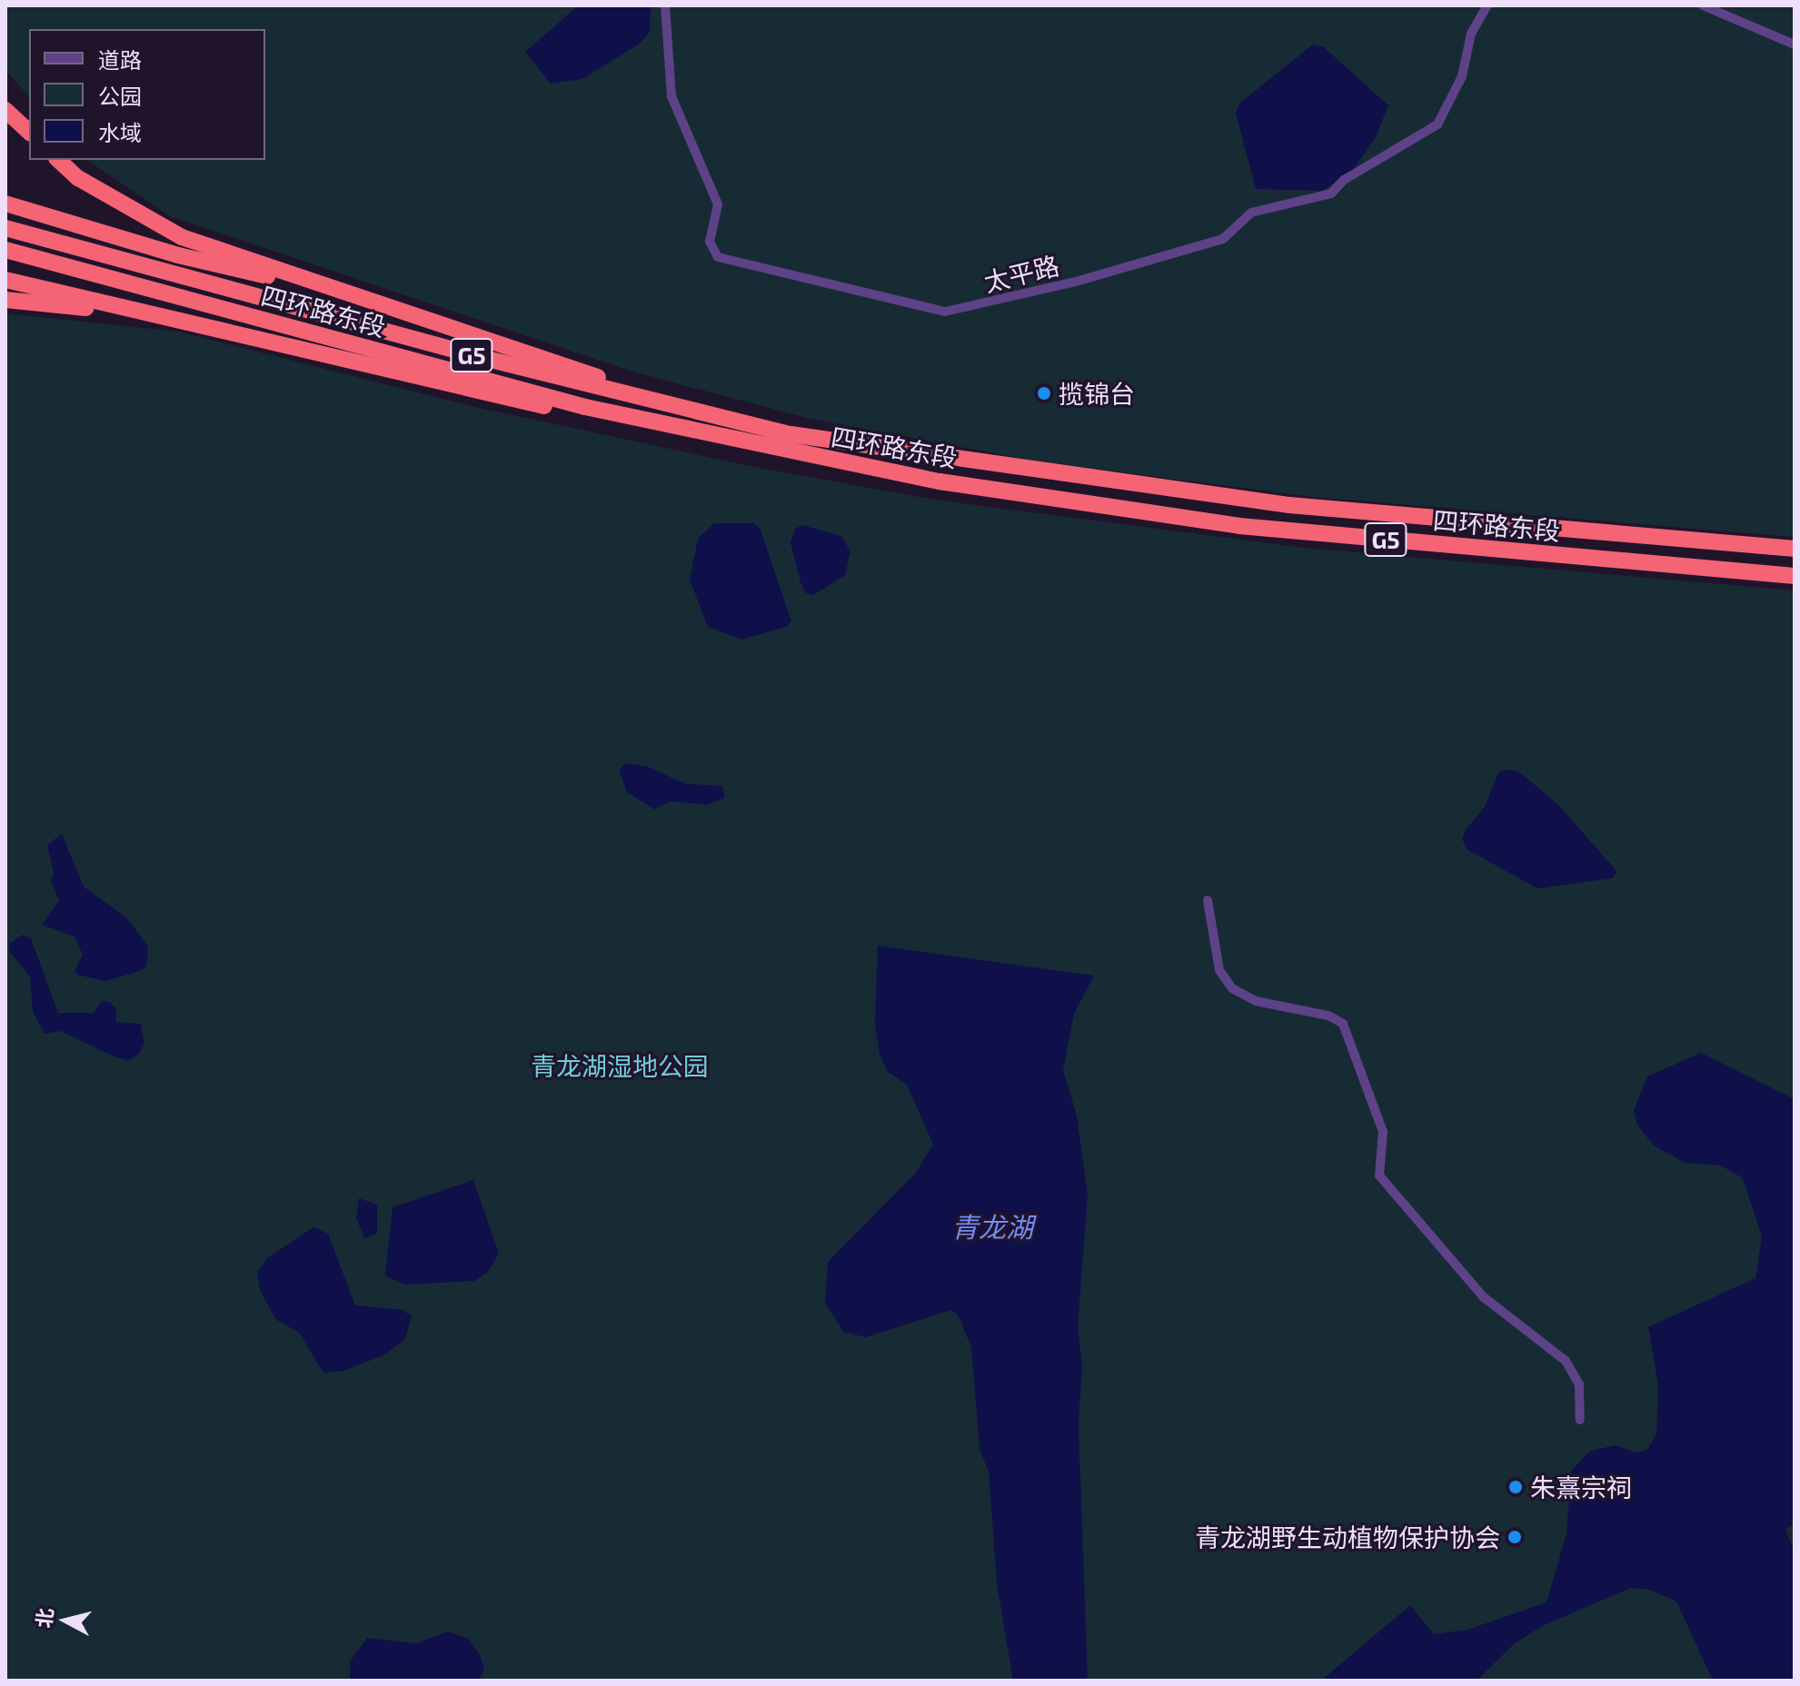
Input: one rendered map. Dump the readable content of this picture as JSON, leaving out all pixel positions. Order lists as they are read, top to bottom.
{
  "streets": {
    "highway": ["四环路东段", "G5"],
    "street": ["太平路"]
  },
  "water": ["青龙湖"],
  "parks": ["青龙湖湿地公园"],
  "places": ["揽锦台", "朱熹宗祠", "青龙湖野生动植物保护协会"],
  "legend": ["道路", "公园", "水域"],
  "north": "left"
}
